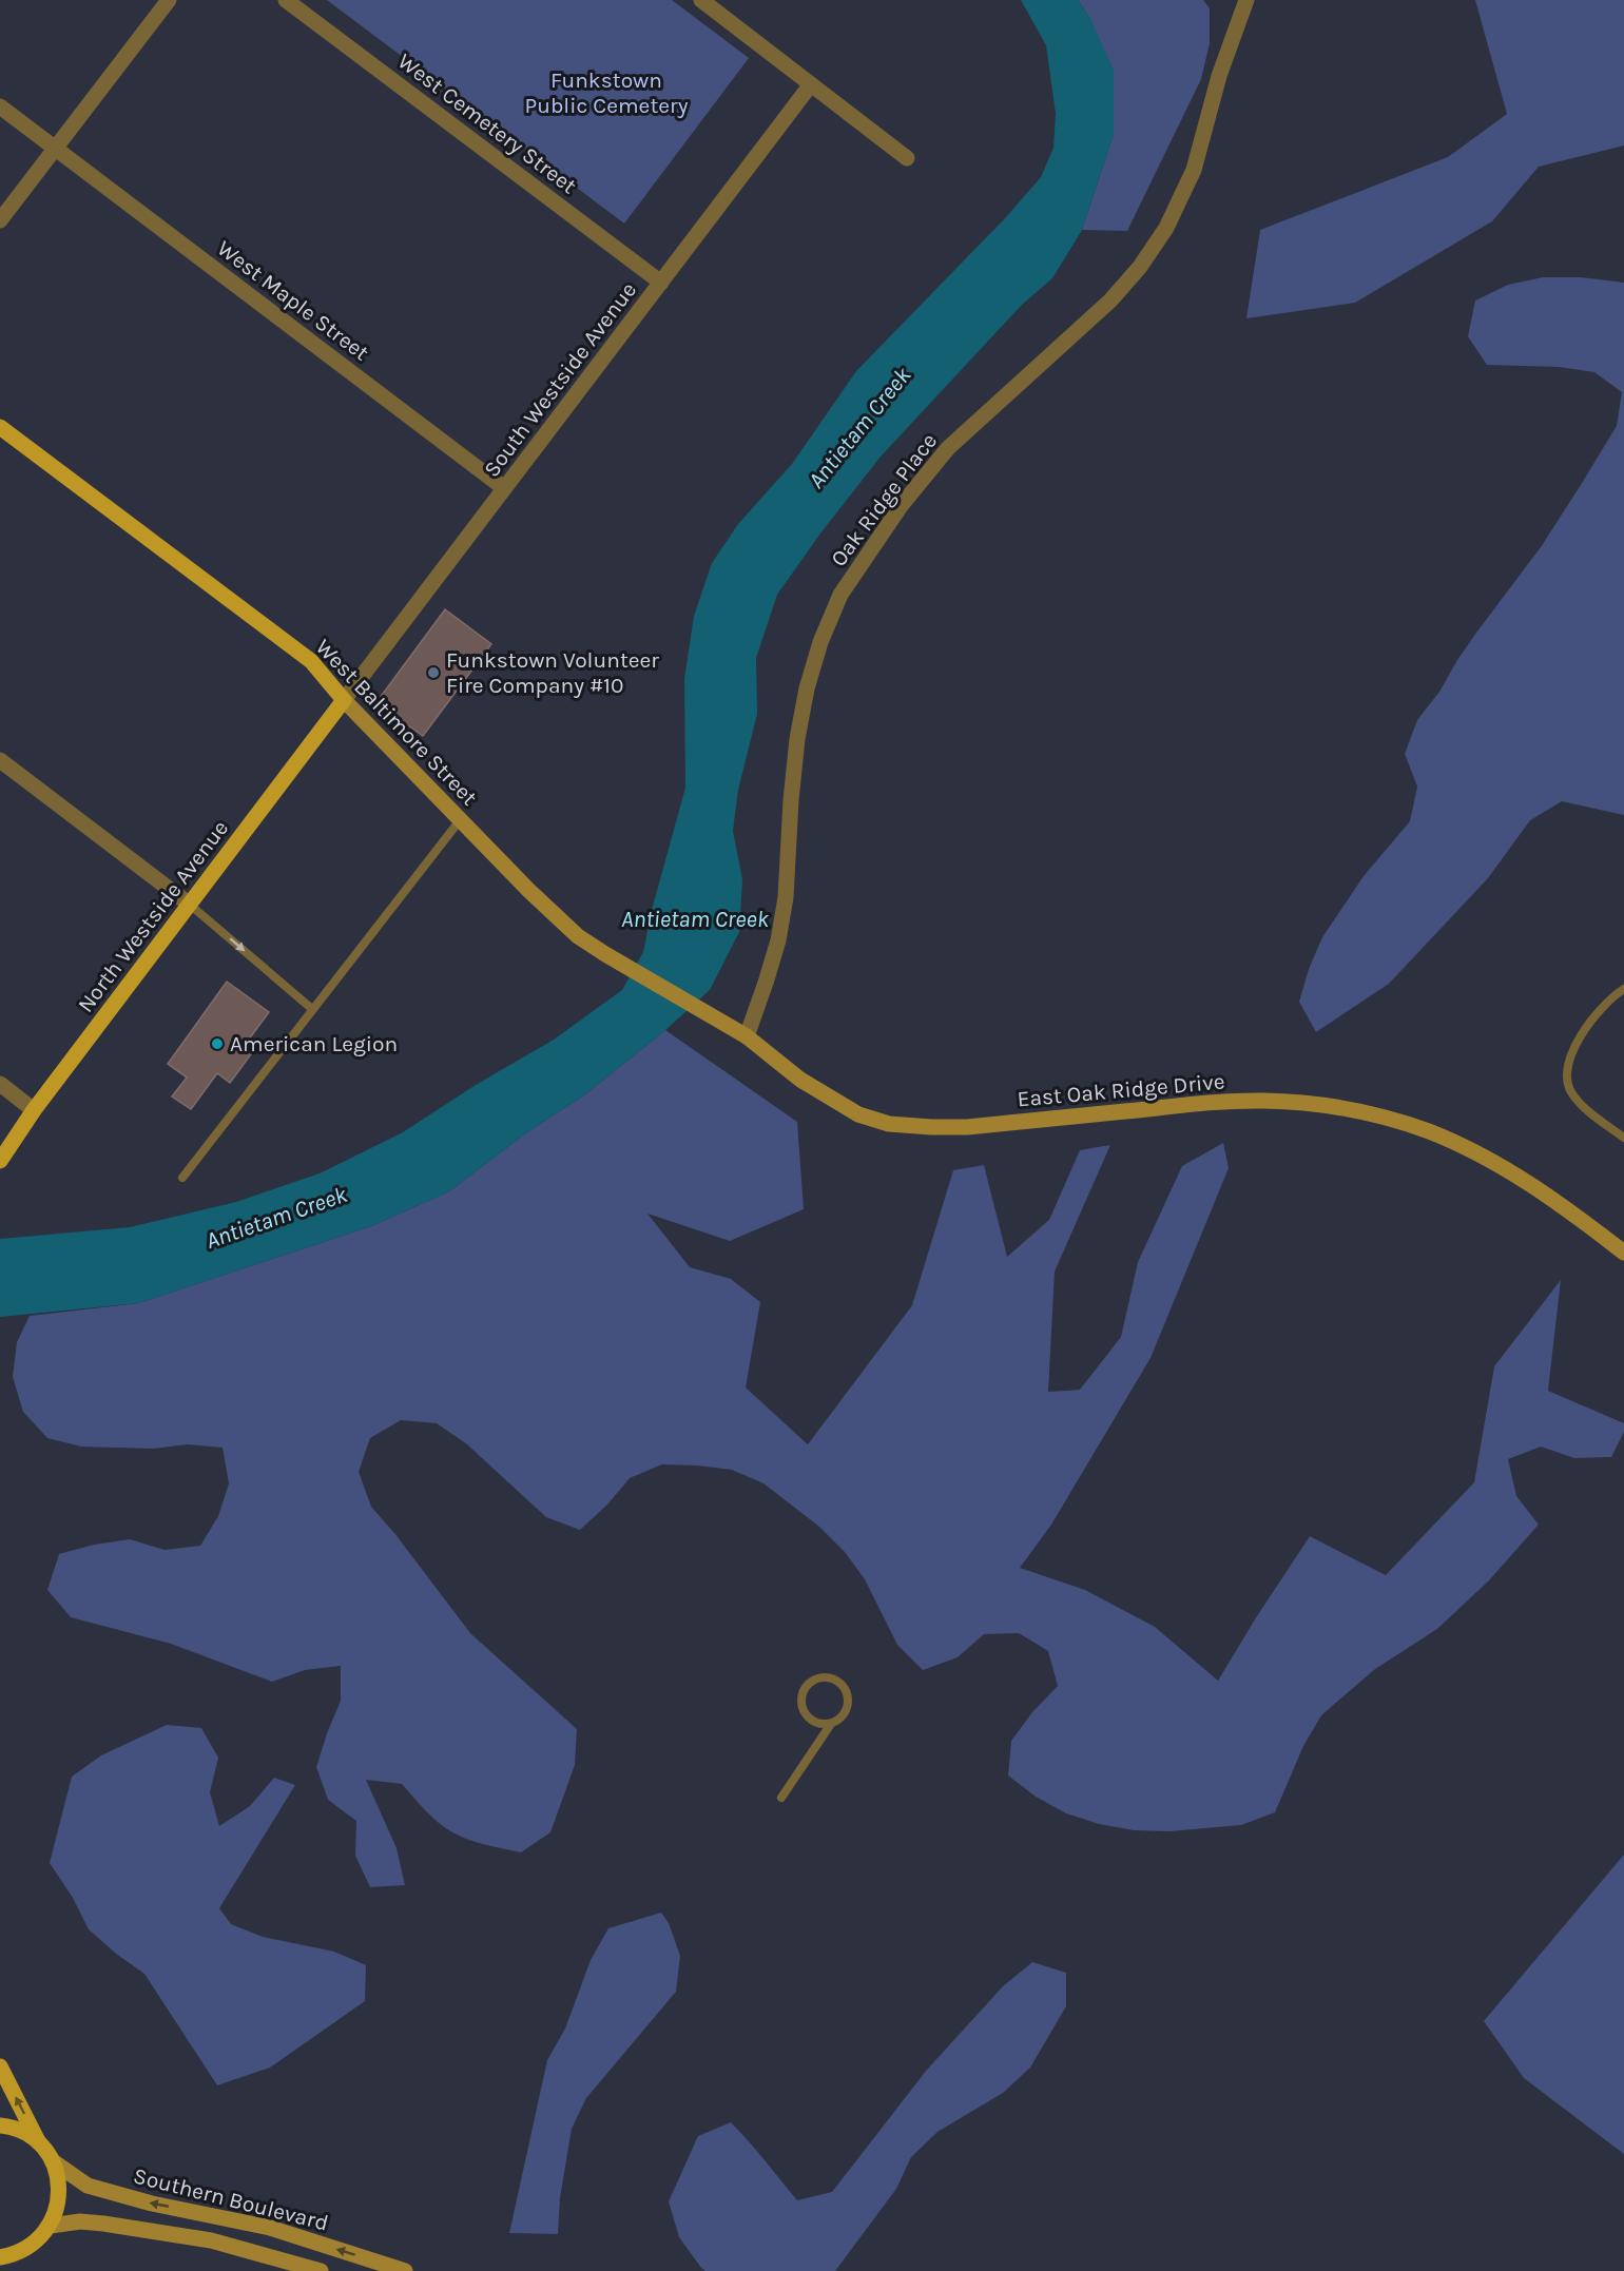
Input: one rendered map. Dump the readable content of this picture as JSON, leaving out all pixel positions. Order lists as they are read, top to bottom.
{
  "streets": {
    "main road": ["West Baltimore Street", "North Westside Avenue"],
    "street": [
      "West Cemetery Street",
      "West Maple Street",
      "South Westside Avenue",
      "Oak Ridge Place",
      "East Oak Ridge Drive",
      "Southern Boulevard"
    ]
  },
  "crossings": [
    ["West Cemetery Street", "South Westside Avenue"],
    ["West Maple Street", "South Westside Avenue"],
    ["South Westside Avenue", "West Baltimore Street"],
    ["South Westside Avenue", "North Westside Avenue"],
    ["Oak Ridge Place", "East Oak Ridge Drive"],
    ["West Baltimore Street", "North Westside Avenue"],
    ["West Baltimore Street", "East Oak Ridge Drive"]
  ],
  "water": ["Antietam Creek"],
  "parks": ["Funkstown Public Cemetery"],
  "places": ["Funkstown Volunteer Fire Company #10", "American Legion"]
}
